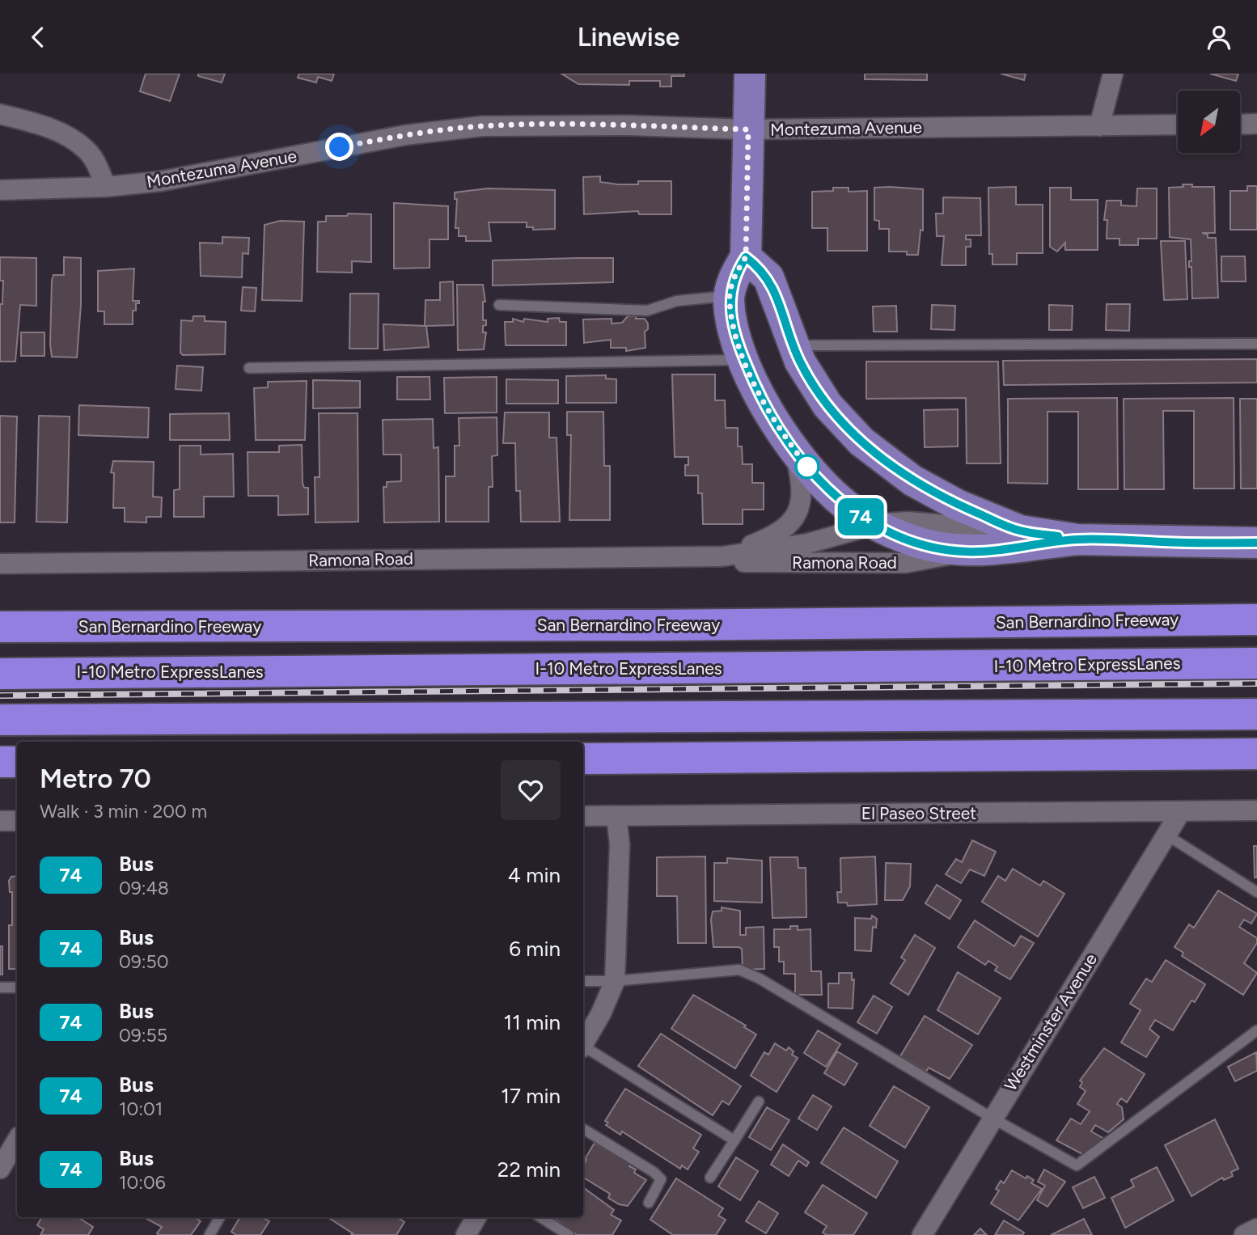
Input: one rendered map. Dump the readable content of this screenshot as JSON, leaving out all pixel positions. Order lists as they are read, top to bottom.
{
  "streets": {
    "highway": ["San Bernardino Freeway", "I-10 Metro ExpressLanes"],
    "street": [
      "Montezuma Avenue",
      "Ramona Road",
      "El Paseo Street",
      "Westminster Avenue"
    ]
  },
  "crossings": [
    ["El Paseo Street", "Westminster Avenue"]
  ],
  "lines": ["bus line 74"],
  "north": "bottom left",
  "page": {
    "header": "Linewise",
    "on_map": "74",
    "heading": ["Metro 70", "Walk · 3 min · 200 m"],
    "list": [
      {
        "mark": "74",
        "name": "Bus",
        "note": "09:48",
        "value": "4 min"
      },
      {
        "mark": "74",
        "name": "Bus",
        "note": "09:50",
        "value": "6 min"
      },
      {
        "mark": "74",
        "name": "Bus",
        "note": "09:55",
        "value": "11 min"
      },
      {
        "mark": "74",
        "name": "Bus",
        "note": "10:01",
        "value": "17 min"
      },
      {
        "mark": "74",
        "name": "Bus",
        "note": "10:06",
        "value": "22 min"
      }
    ]
  }
}
